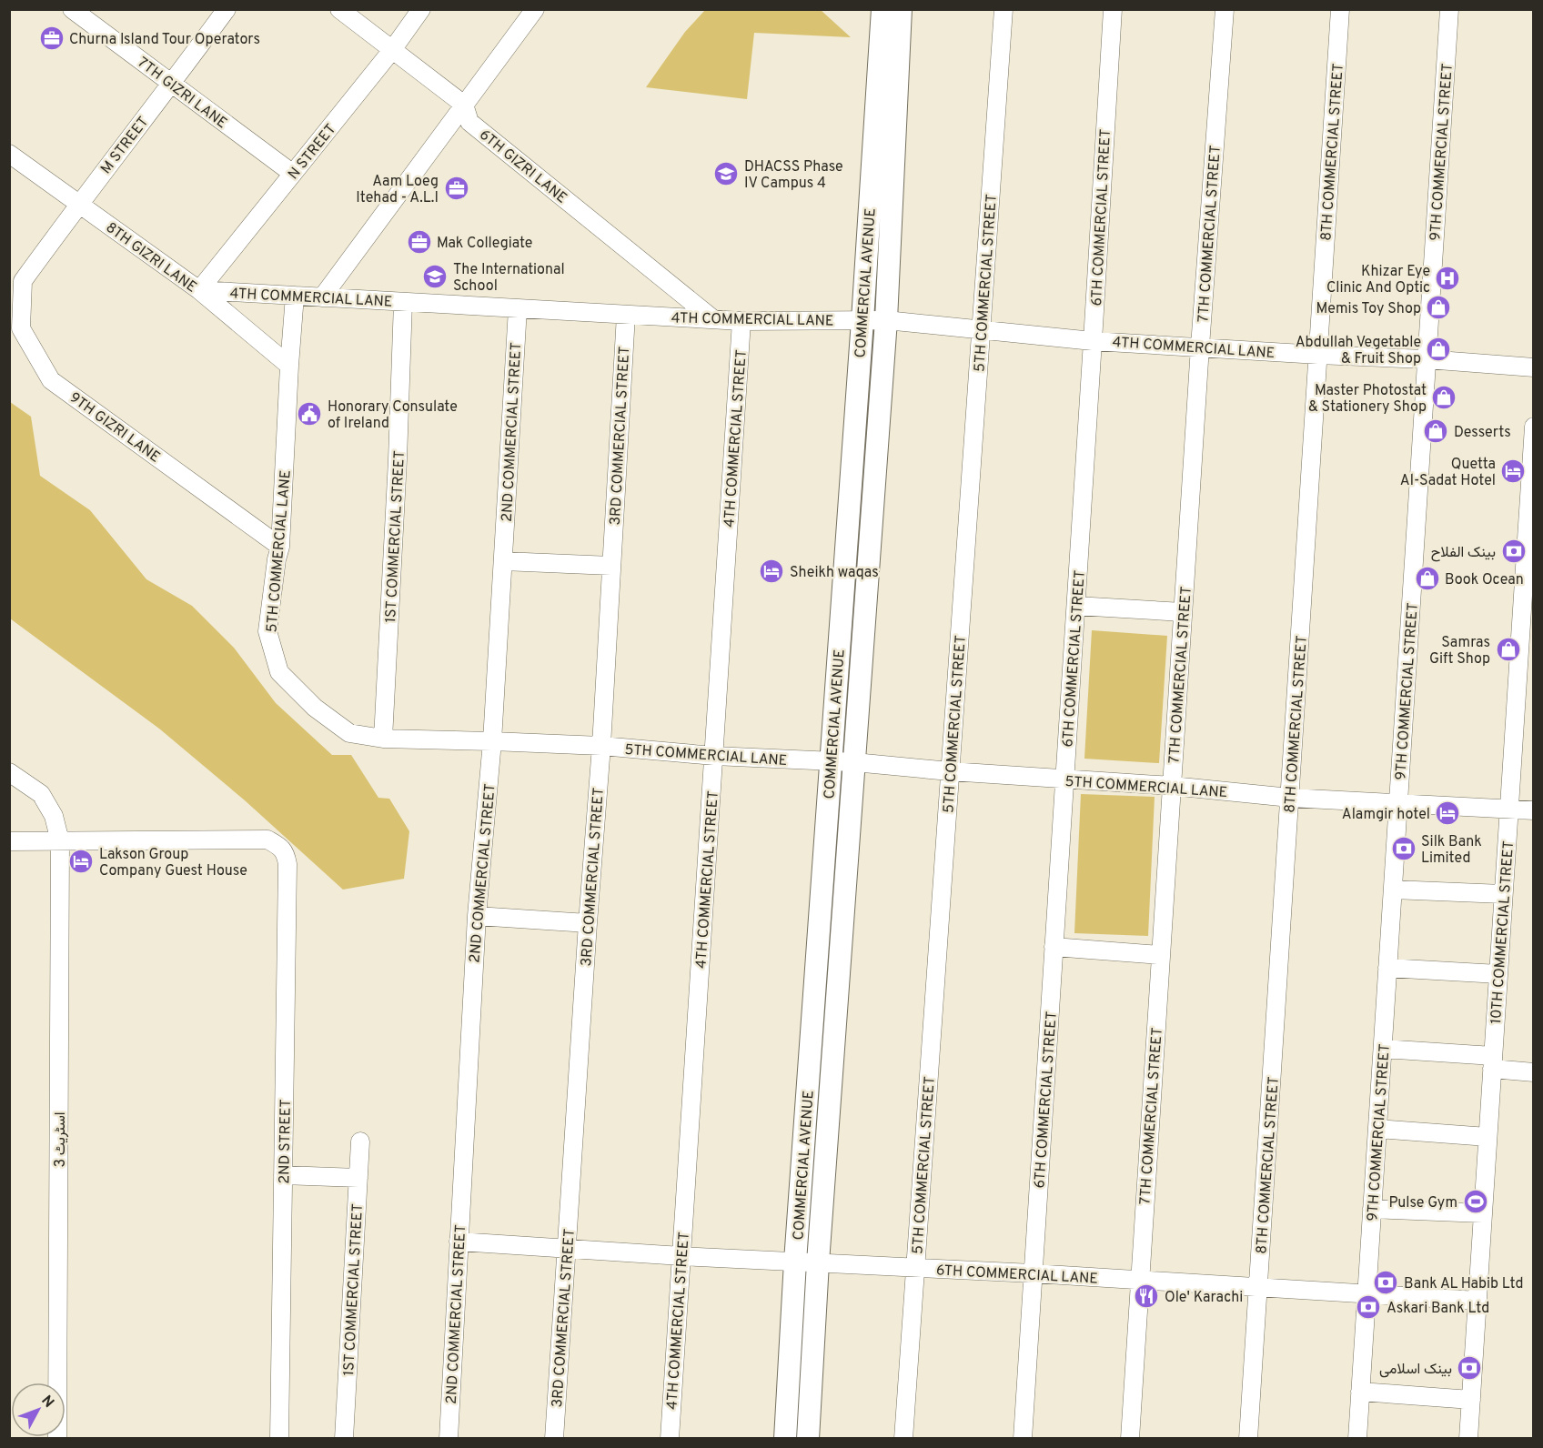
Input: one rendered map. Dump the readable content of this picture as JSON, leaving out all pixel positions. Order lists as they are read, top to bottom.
{
  "streets": {
    "main road": ["COMMERCIAL AVENUE"],
    "street": [
      "7TH GIZRI LANE",
      "M STREET",
      "N STREET",
      "8TH COMMERCIAL STREET",
      "9TH COMMERCIAL STREET",
      "6TH GIZRI LANE",
      "6TH COMMERCIAL STREET",
      "7TH COMMERCIAL STREET",
      "8TH GIZRI LANE",
      "5TH COMMERCIAL STREET",
      "4TH COMMERCIAL LANE",
      "9TH GIZRI LANE",
      "2ND COMMERCIAL STREET",
      "3RD COMMERCIAL STREET",
      "4TH COMMERCIAL STREET",
      "1ST COMMERCIAL STREET",
      "5TH COMMERCIAL LANE",
      "10TH COMMERCIAL STREET",
      "اسٹریٹ 3",
      "2ND STREET",
      "6TH COMMERCIAL LANE"
    ]
  },
  "crossings": [
    ["7TH GIZRI LANE", "M STREET"],
    ["7TH GIZRI LANE", "N STREET"],
    ["M STREET", "8TH GIZRI LANE"],
    ["M STREET", "9TH GIZRI LANE"],
    ["N STREET", "6TH GIZRI LANE"],
    ["N STREET", "8TH GIZRI LANE"],
    ["N STREET", "4TH COMMERCIAL LANE"],
    ["8TH COMMERCIAL STREET", "4TH COMMERCIAL LANE"],
    ["8TH COMMERCIAL STREET", "5TH COMMERCIAL LANE"],
    ["8TH COMMERCIAL STREET", "6TH COMMERCIAL LANE"],
    ["9TH COMMERCIAL STREET", "4TH COMMERCIAL LANE"],
    ["9TH COMMERCIAL STREET", "5TH COMMERCIAL LANE"],
    ["9TH COMMERCIAL STREET", "6TH COMMERCIAL LANE"],
    ["6TH GIZRI LANE", "4TH COMMERCIAL LANE"],
    ["6TH COMMERCIAL STREET", "4TH COMMERCIAL LANE"],
    ["6TH COMMERCIAL STREET", "5TH COMMERCIAL LANE"],
    ["6TH COMMERCIAL STREET", "6TH COMMERCIAL LANE"],
    ["7TH COMMERCIAL STREET", "4TH COMMERCIAL LANE"],
    ["7TH COMMERCIAL STREET", "5TH COMMERCIAL LANE"],
    ["7TH COMMERCIAL STREET", "6TH COMMERCIAL LANE"],
    ["8TH GIZRI LANE", "4TH COMMERCIAL LANE"],
    ["8TH GIZRI LANE", "5TH COMMERCIAL LANE"],
    ["COMMERCIAL AVENUE", "4TH COMMERCIAL LANE"],
    ["COMMERCIAL AVENUE", "5TH COMMERCIAL LANE"],
    ["COMMERCIAL AVENUE", "6TH COMMERCIAL LANE"],
    ["5TH COMMERCIAL STREET", "4TH COMMERCIAL LANE"],
    ["5TH COMMERCIAL STREET", "5TH COMMERCIAL LANE"],
    ["5TH COMMERCIAL STREET", "6TH COMMERCIAL LANE"],
    ["4TH COMMERCIAL LANE", "2ND COMMERCIAL STREET"],
    ["4TH COMMERCIAL LANE", "3RD COMMERCIAL STREET"],
    ["4TH COMMERCIAL LANE", "4TH COMMERCIAL STREET"],
    ["4TH COMMERCIAL LANE", "1ST COMMERCIAL STREET"],
    ["4TH COMMERCIAL LANE", "5TH COMMERCIAL LANE"],
    ["9TH GIZRI LANE", "5TH COMMERCIAL LANE"],
    ["2ND COMMERCIAL STREET", "5TH COMMERCIAL LANE"],
    ["2ND COMMERCIAL STREET", "6TH COMMERCIAL LANE"],
    ["3RD COMMERCIAL STREET", "5TH COMMERCIAL LANE"],
    ["3RD COMMERCIAL STREET", "6TH COMMERCIAL LANE"],
    ["4TH COMMERCIAL STREET", "5TH COMMERCIAL LANE"],
    ["4TH COMMERCIAL STREET", "6TH COMMERCIAL LANE"],
    ["1ST COMMERCIAL STREET", "5TH COMMERCIAL LANE"],
    ["5TH COMMERCIAL LANE", "10TH COMMERCIAL STREET"],
    ["10TH COMMERCIAL STREET", "6TH COMMERCIAL LANE"],
    ["اسٹریٹ 3", "2ND STREET"]
  ],
  "places": {
    "office": ["Churna Island Tour Operators", "Aam Loeg Itehad - A.L.I", "Mak Collegiate"],
    "school or university": ["DHACSS Phase IV Campus 4", "The International School"],
    "hospital": ["Khizar Eye Clinic And Optic"],
    "shop": [
      "Memis Toy Shop",
      "Abdullah Vegetable & Fruit Shop",
      "Master Photostat & Stationery Shop",
      "Desserts",
      "Book Ocean",
      "Samras Gift Shop"
    ],
    "public building": ["Honorary Consulate of Ireland"],
    "hotel": [
      "Quetta Al-Sadat Hotel",
      "Sheikh waqas",
      "Alamgir hotel",
      "Lakson Group Company Guest House"
    ],
    "bank": [
      "بینک الفلاح",
      "Silk Bank Limited",
      "Bank AL Habib Ltd",
      "Askari Bank Ltd",
      "بینک اسلامی"
    ],
    "sports": ["Pulse Gym"],
    "restaurant": ["Ole' Karachi"]
  },
  "north": "top right"
}
